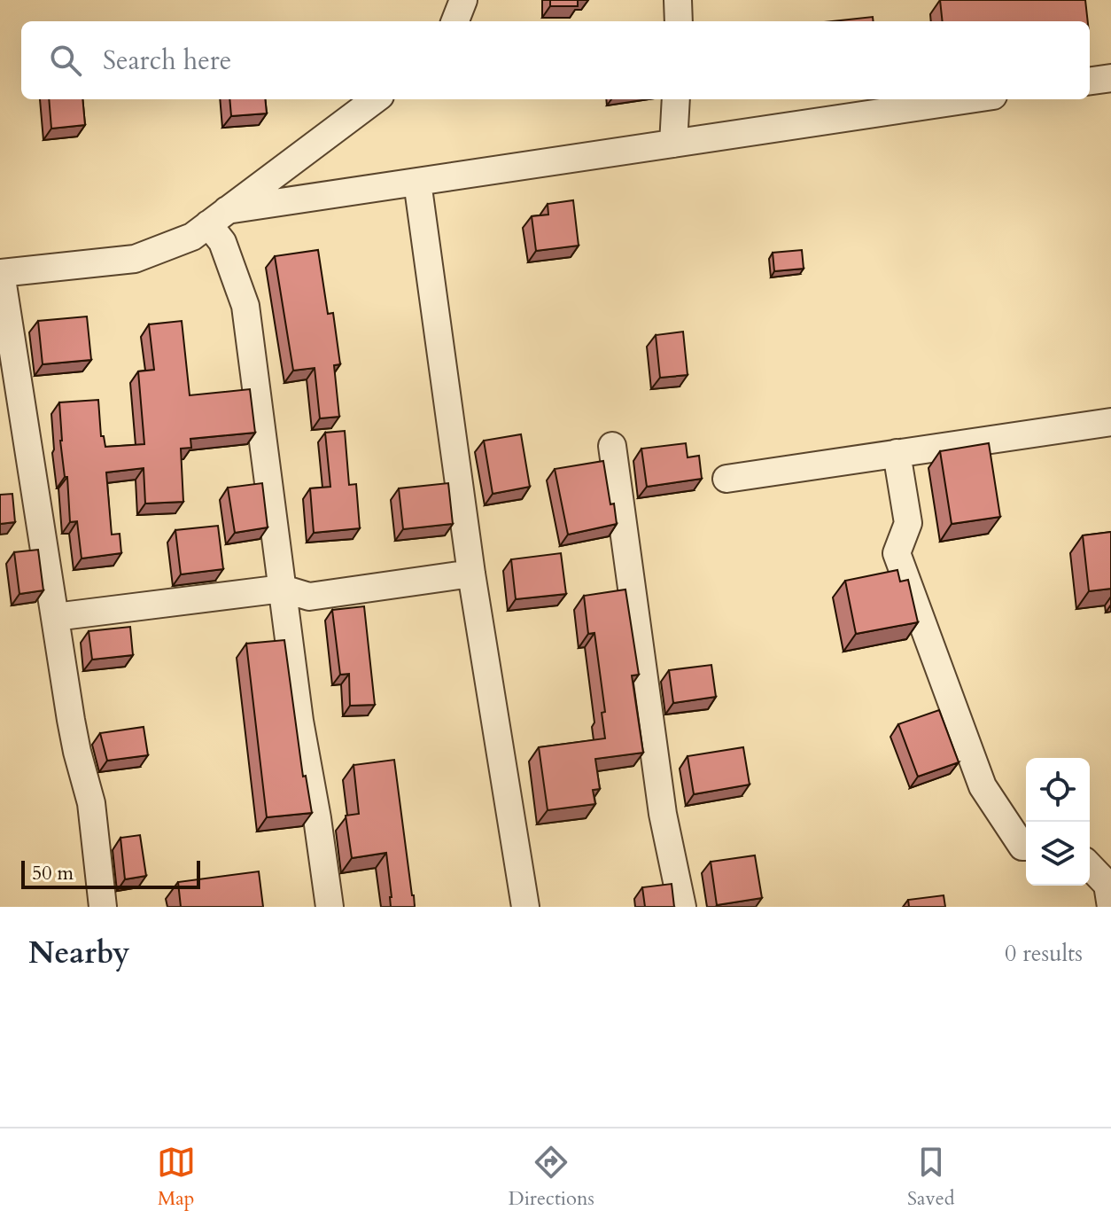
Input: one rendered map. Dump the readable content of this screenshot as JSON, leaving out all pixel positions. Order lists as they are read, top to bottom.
{
  "scale_bar": "50 m",
  "page": {
    "search": "Search here",
    "scale": "50 m",
    "heading": ["Nearby", "0 results"],
    "nav": ["Map", "Directions", "Saved"]
  }
}
